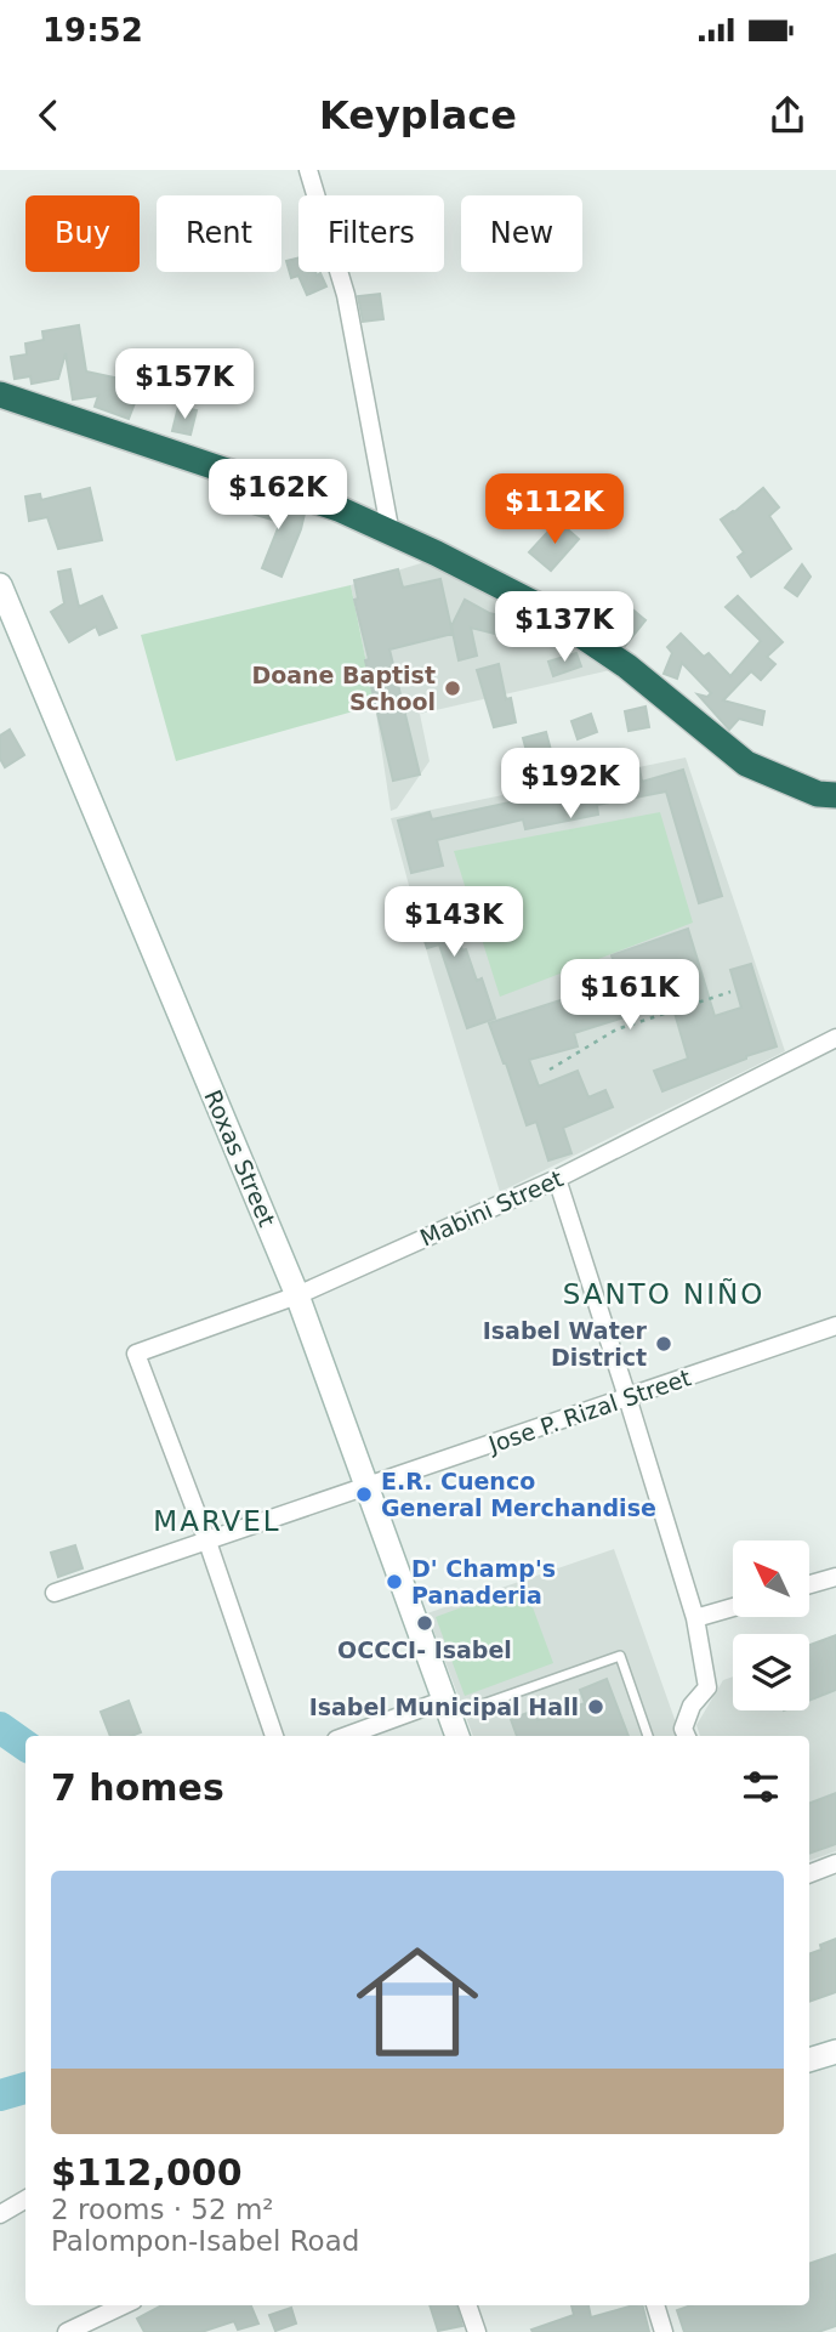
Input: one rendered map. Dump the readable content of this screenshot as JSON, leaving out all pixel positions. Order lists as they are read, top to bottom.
{
  "streets": {
    "street": ["Roxas Street", "Mabini Street", "Jose P. Rizal Street"]
  },
  "crossings": [
    ["Roxas Street", "Mabini Street"],
    ["Roxas Street", "Jose P. Rizal Street"],
    ["Mabini Street", "Jose P. Rizal Street"]
  ],
  "districts": ["SANTO NIÑO", "MARVEL"],
  "places": [
    "Doane Baptist School",
    "Isabel Water District",
    "E.R. Cuenco General Merchandise",
    "D' Champ's Panaderia",
    "OCCCI- Isabel",
    "Isabel Municipal Hall"
  ],
  "north": "top left",
  "page": {
    "status": "19:52",
    "header": "Keyplace",
    "chip": [
      "Buy",
      "Rent",
      "Filters",
      "New"
    ],
    "price": [
      "$157K",
      "$162K",
      "$112K",
      "$137K",
      "$192K",
      "$143K",
      "$161K"
    ],
    "heading": "7 homes",
    "list": [
      {
        "name": "$112,000",
        "note": "2 rooms · 52 m² · Palompon-Isabel Road"
      }
    ]
  }
}
